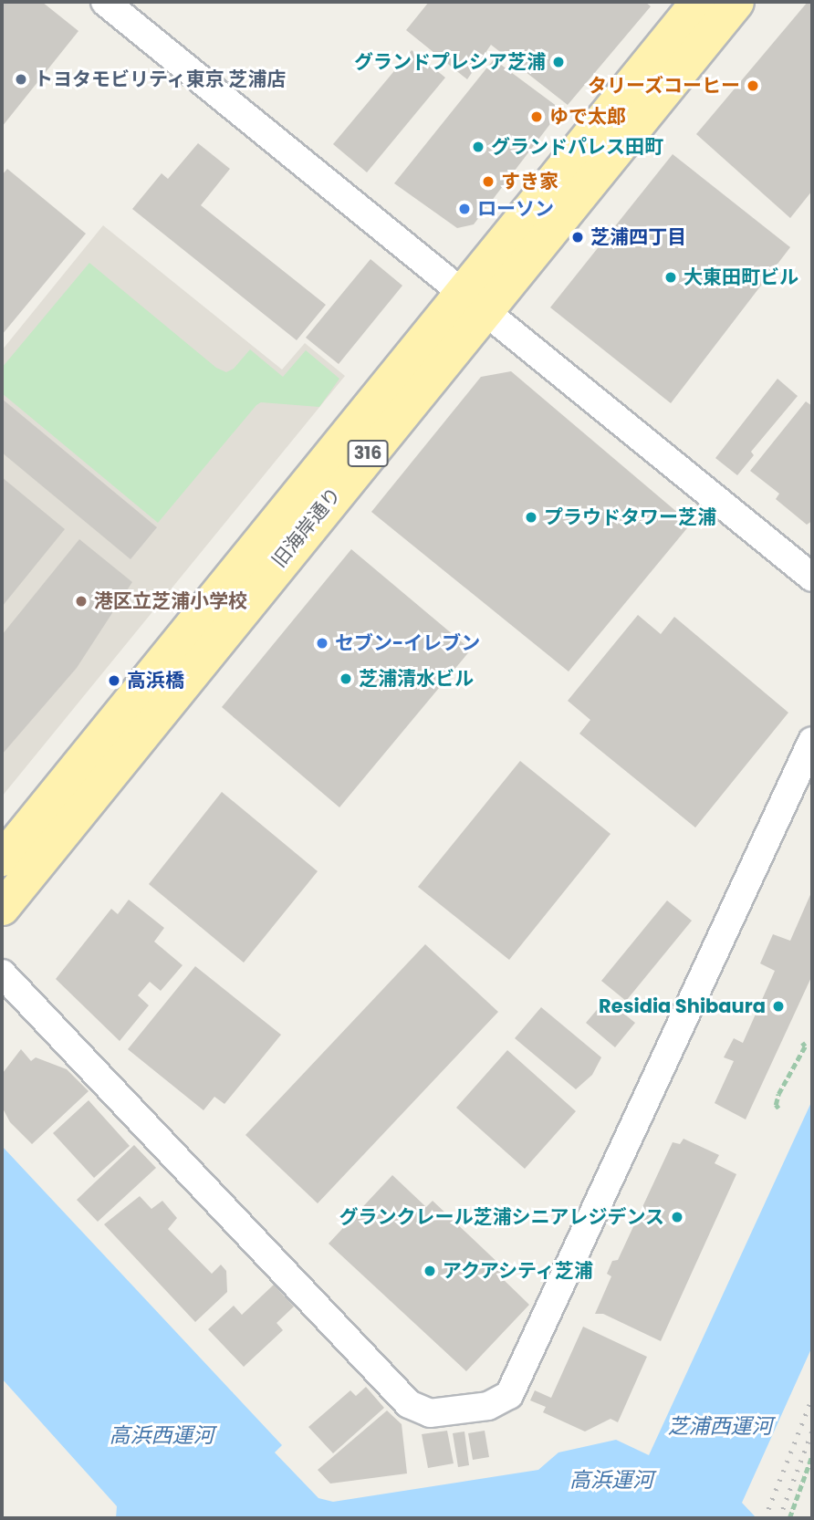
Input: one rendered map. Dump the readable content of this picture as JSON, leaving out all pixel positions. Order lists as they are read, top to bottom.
{
  "streets": {
    "main road": ["316", "旧海岸通り"]
  },
  "water": ["芝浦西運河", "高浜西運河", "高浜運河"],
  "places": [
    "グランドプレシア芝浦",
    "トヨタモビリティ東京 芝浦店",
    "タリーズコーヒー",
    "ゆで太郎",
    "グランドパレス田町",
    "すき家",
    "ローソン",
    "芝浦四丁目",
    "大東田町ビル",
    "プラウドタワー芝浦",
    "港区立芝浦小学校",
    "セブン-イレブン",
    "芝浦清水ビル",
    "高浜橋",
    "Residia Shibaura",
    "グランクレール芝浦シニアレジデンス",
    "アクアシティ芝浦"
  ]
}
